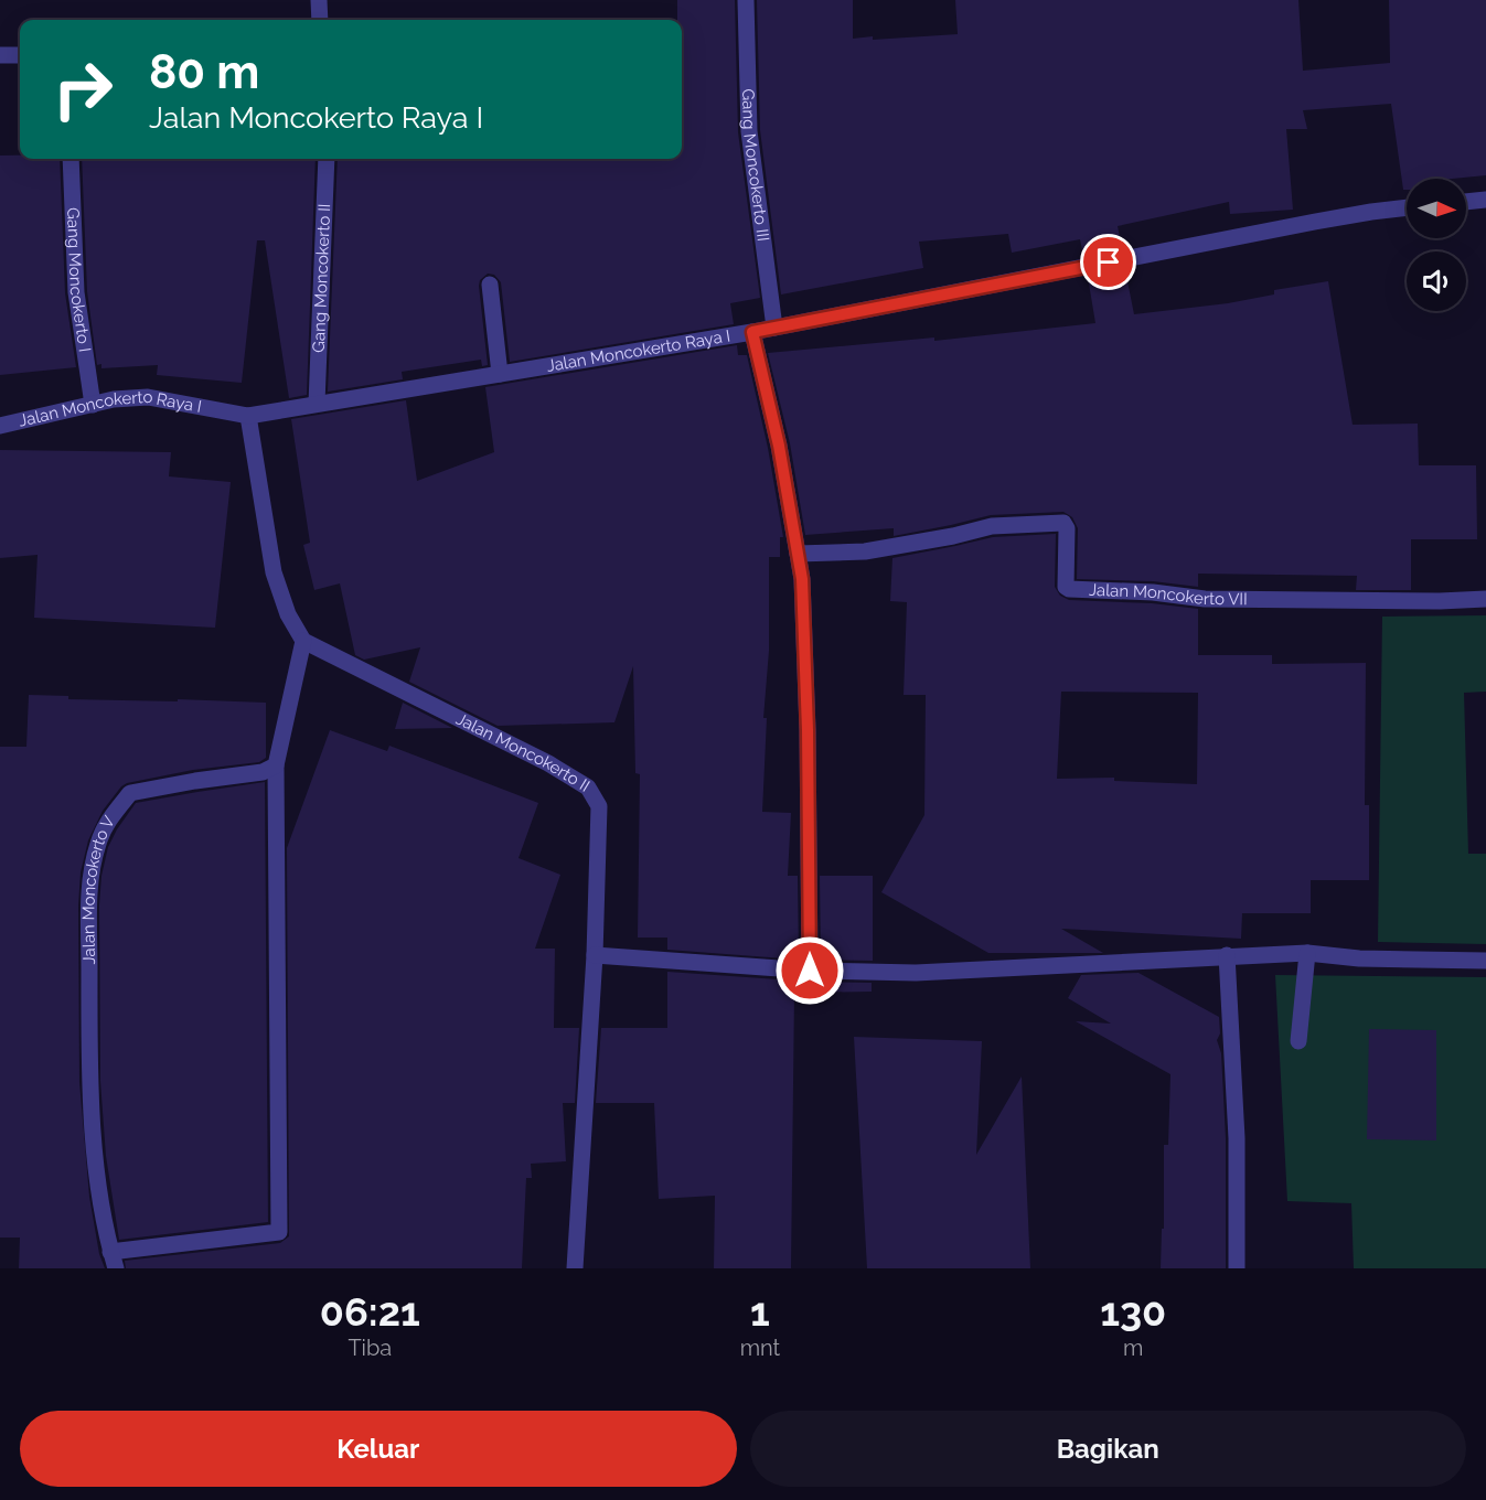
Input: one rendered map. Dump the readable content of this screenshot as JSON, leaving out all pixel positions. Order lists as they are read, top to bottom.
{
  "streets": {
    "street": [
      "Gang Moncokerto III",
      "Gang Moncokerto I",
      "Gang Moncokerto II",
      "Jalan Moncokerto Raya I",
      "Jalan Moncokerto VII",
      "Jalan Moncokerto II",
      "Jalan Moncokerto V"
    ]
  },
  "crossings": [
    ["Gang Moncokerto III", "Jalan Moncokerto Raya I"],
    ["Gang Moncokerto I", "Jalan Moncokerto Raya I"],
    ["Gang Moncokerto II", "Jalan Moncokerto Raya I"]
  ],
  "north": "right",
  "page": {
    "turn": ["80 m", "Jalan Moncokerto Raya I"],
    "eta": [
      "06:21",
      "Tiba",
      "1",
      "mnt",
      "130",
      "m"
    ],
    "buttons": ["Keluar", "Bagikan"]
  }
}
